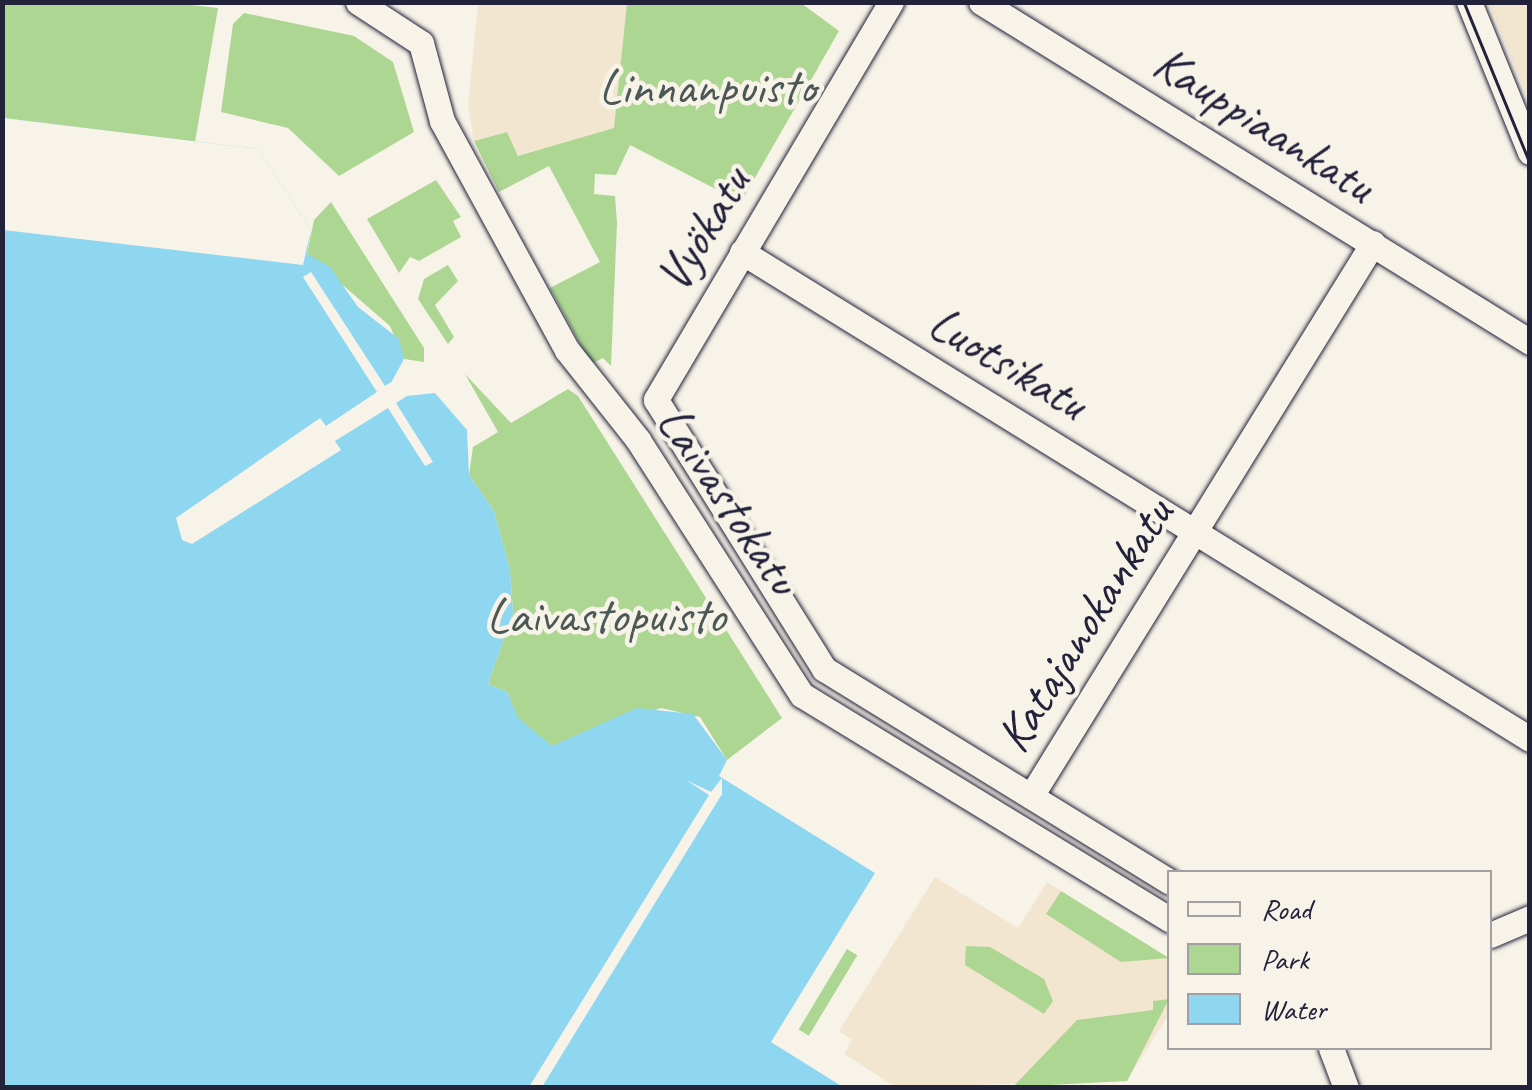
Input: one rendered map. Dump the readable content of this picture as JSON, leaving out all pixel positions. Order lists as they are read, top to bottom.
{
  "streets": {
    "street": [
      "Kauppiaankatu",
      "Vyökatu",
      "Luotsikatu",
      "Laivastokatu",
      "Katajanokankatu"
    ]
  },
  "crossings": [
    ["Kauppiaankatu", "Katajanokankatu"],
    ["Vyökatu", "Luotsikatu"],
    ["Vyökatu", "Laivastokatu"],
    ["Luotsikatu", "Katajanokankatu"],
    ["Laivastokatu", "Katajanokankatu"]
  ],
  "parks": ["Linnanpuisto", "Laivastopuisto"],
  "legend": ["Road", "Park", "Water"]
}
